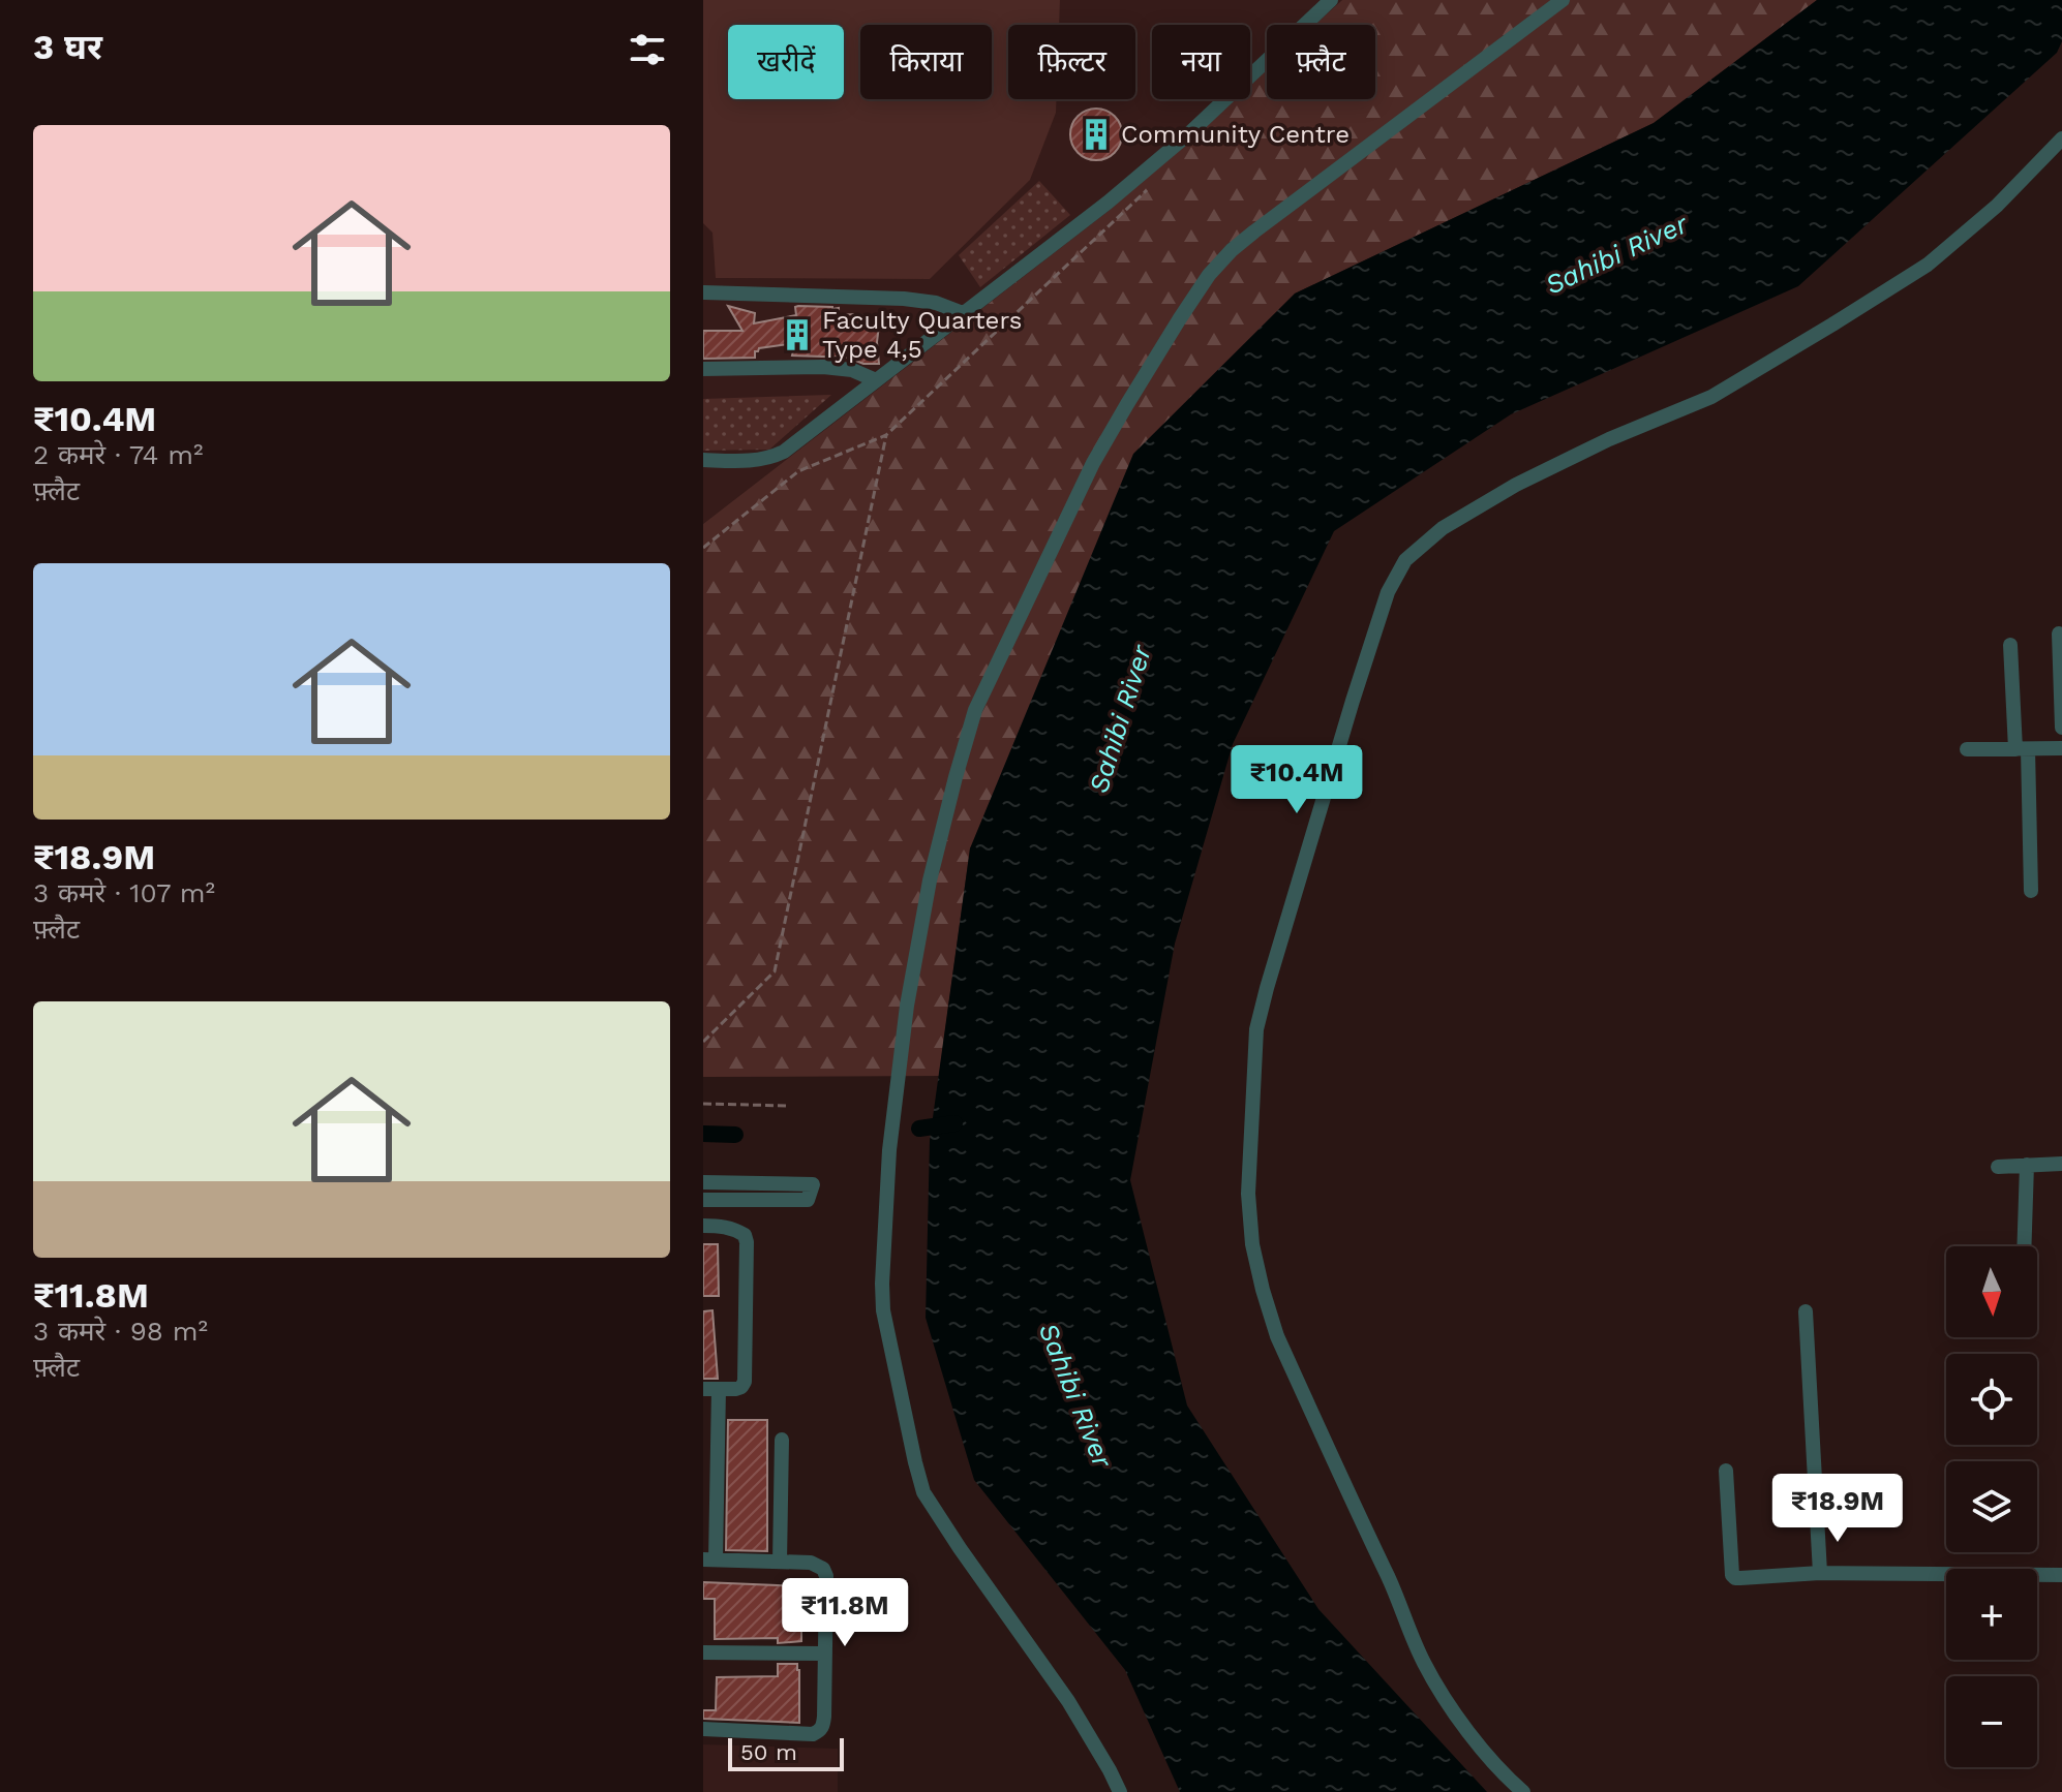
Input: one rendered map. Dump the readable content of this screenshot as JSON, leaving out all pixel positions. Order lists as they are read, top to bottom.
{
  "water": ["Sahibi River"],
  "places": {
    "building": ["Community Centre", "Faculty Quarters Type 4,5"]
  },
  "scale_bar": "50 m",
  "north": "bottom",
  "page": {
    "heading": "3 घर",
    "chip": [
      "खरीदें",
      "किराया",
      "फ़िल्टर",
      "नया",
      "फ़्लैट"
    ],
    "list": [
      {
        "name": "₹10.4M",
        "note": "2 कमरे · 74 m² · फ़्लैट"
      },
      {
        "name": "₹18.9M",
        "note": "3 कमरे · 107 m² · फ़्लैट"
      },
      {
        "name": "₹11.8M",
        "note": "3 कमरे · 98 m² · फ़्लैट"
      }
    ],
    "price": ["₹10.4M", "₹18.9M", "₹11.8M"],
    "map_buttons": ["+", "−"],
    "scale": "50 m"
  }
}
